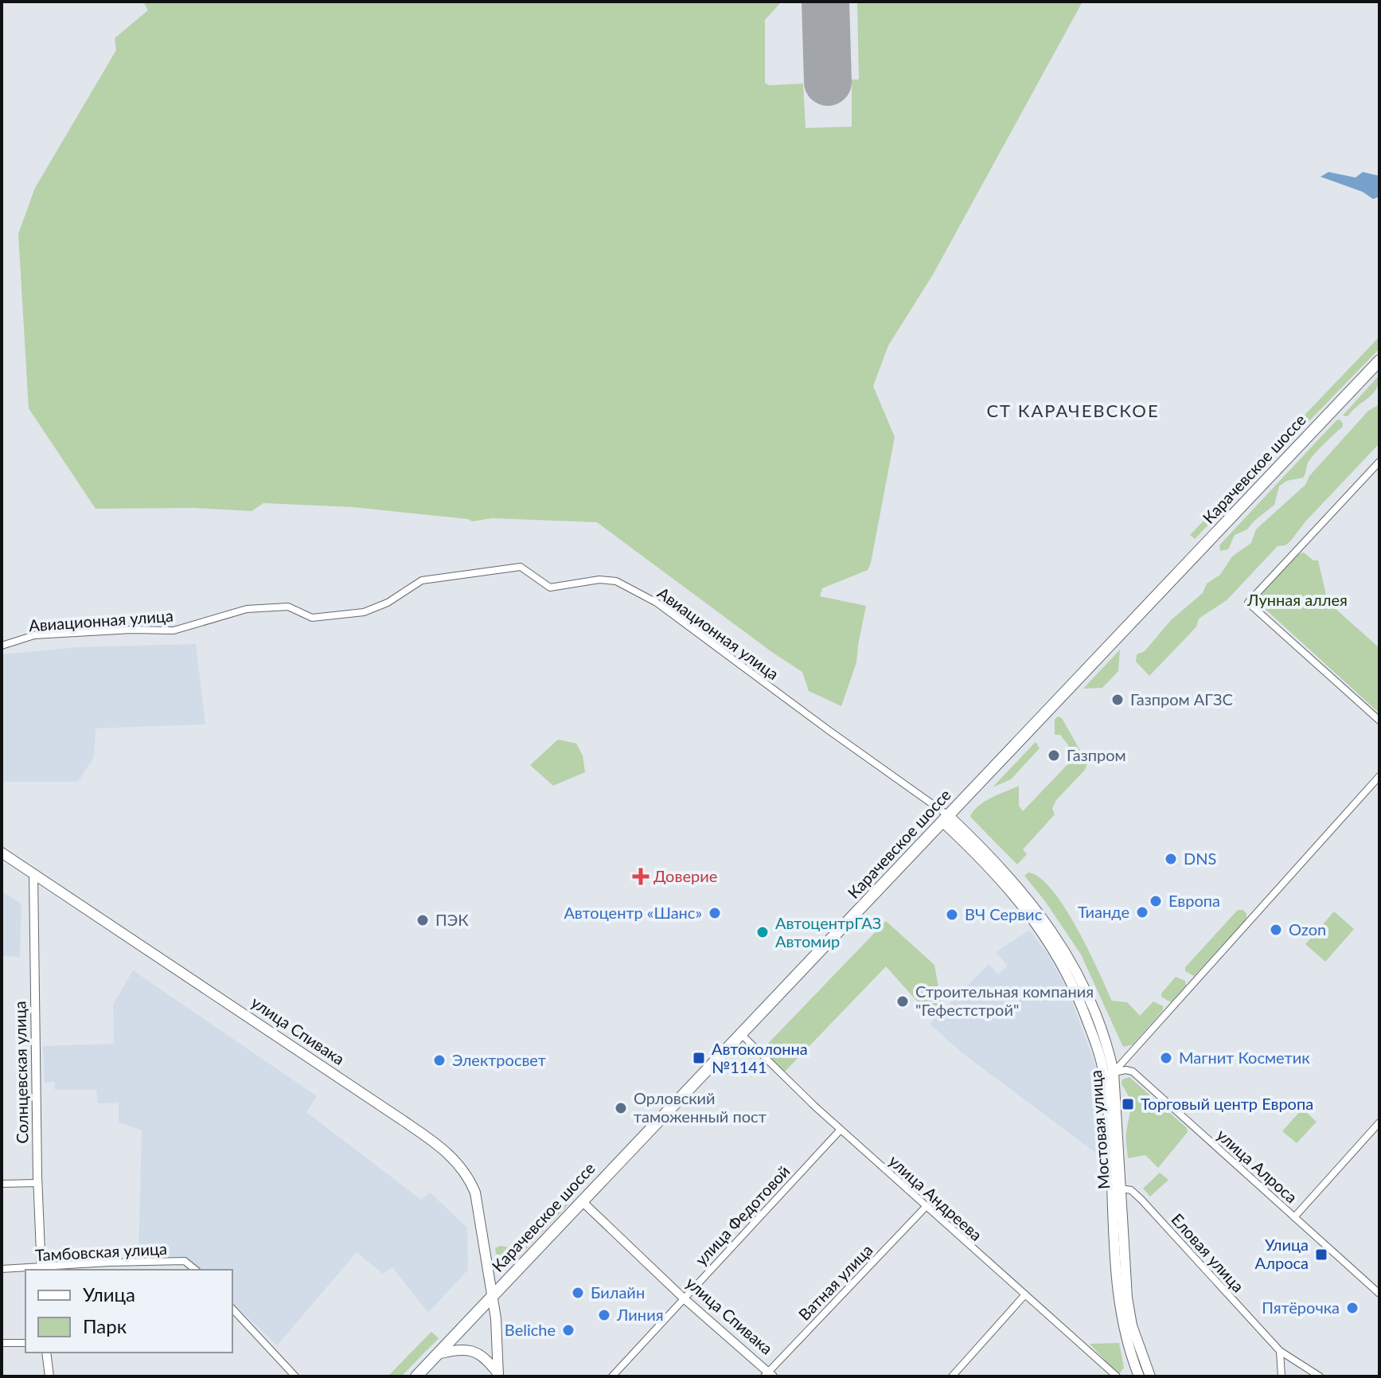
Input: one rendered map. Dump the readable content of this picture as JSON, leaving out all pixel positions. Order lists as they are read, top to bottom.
{
  "streets": {
    "highway": ["Карачевское шоссе"],
    "main road": ["улица Спивака", "Мостовая улица"],
    "street": [
      "Авиационная улица",
      "Солнцевская улица",
      "улица Алроса",
      "улица Андреева",
      "улица Федотовой",
      "Тамбовская улица",
      "Еловая улица",
      "Ватная улица"
    ]
  },
  "crossings": [
    ["Карачевское шоссе", "Авиационная улица"],
    ["Карачевское шоссе", "улица Спивака"],
    ["Карачевское шоссе", "Мостовая улица"],
    ["Карачевское шоссе", "улица Андреева"],
    ["Авиационная улица", "Мостовая улица"],
    ["улица Спивака", "Солнцевская улица"],
    ["улица Спивака", "улица Федотовой"],
    ["улица Спивака", "Ватная улица"],
    ["Солнцевская улица", "Тамбовская улица"],
    ["Мостовая улица", "улица Алроса"],
    ["Мостовая улица", "Еловая улица"],
    ["улица Андреева", "улица Федотовой"],
    ["улица Андреева", "Ватная улица"]
  ],
  "districts": ["СТ КАРАЧЕВСКОЕ"],
  "parks": ["Лунная аллея"],
  "places": {
    "other": [
      "Газпром АГЗС",
      "Газпром",
      "DNS",
      "Европа",
      "Тианде",
      "Автоцентр «Шанс»",
      "ВЧ Сервис",
      "ПЭК",
      "Ozon",
      "АвтоцентрГАЗ Автомир",
      "Строительная компания \"Гефестстрой\"",
      "Магнит Косметик",
      "Электросвет",
      "Орловский таможенный пост",
      "Билайн",
      "Пятёрочка",
      "Линия",
      "Beliche"
    ],
    "health": ["Доверие"],
    "transit": ["Автоколонна №1141", "Торговый центр Европа", "Улица Алроса"]
  },
  "legend": ["Улица", "Парк"]
}
